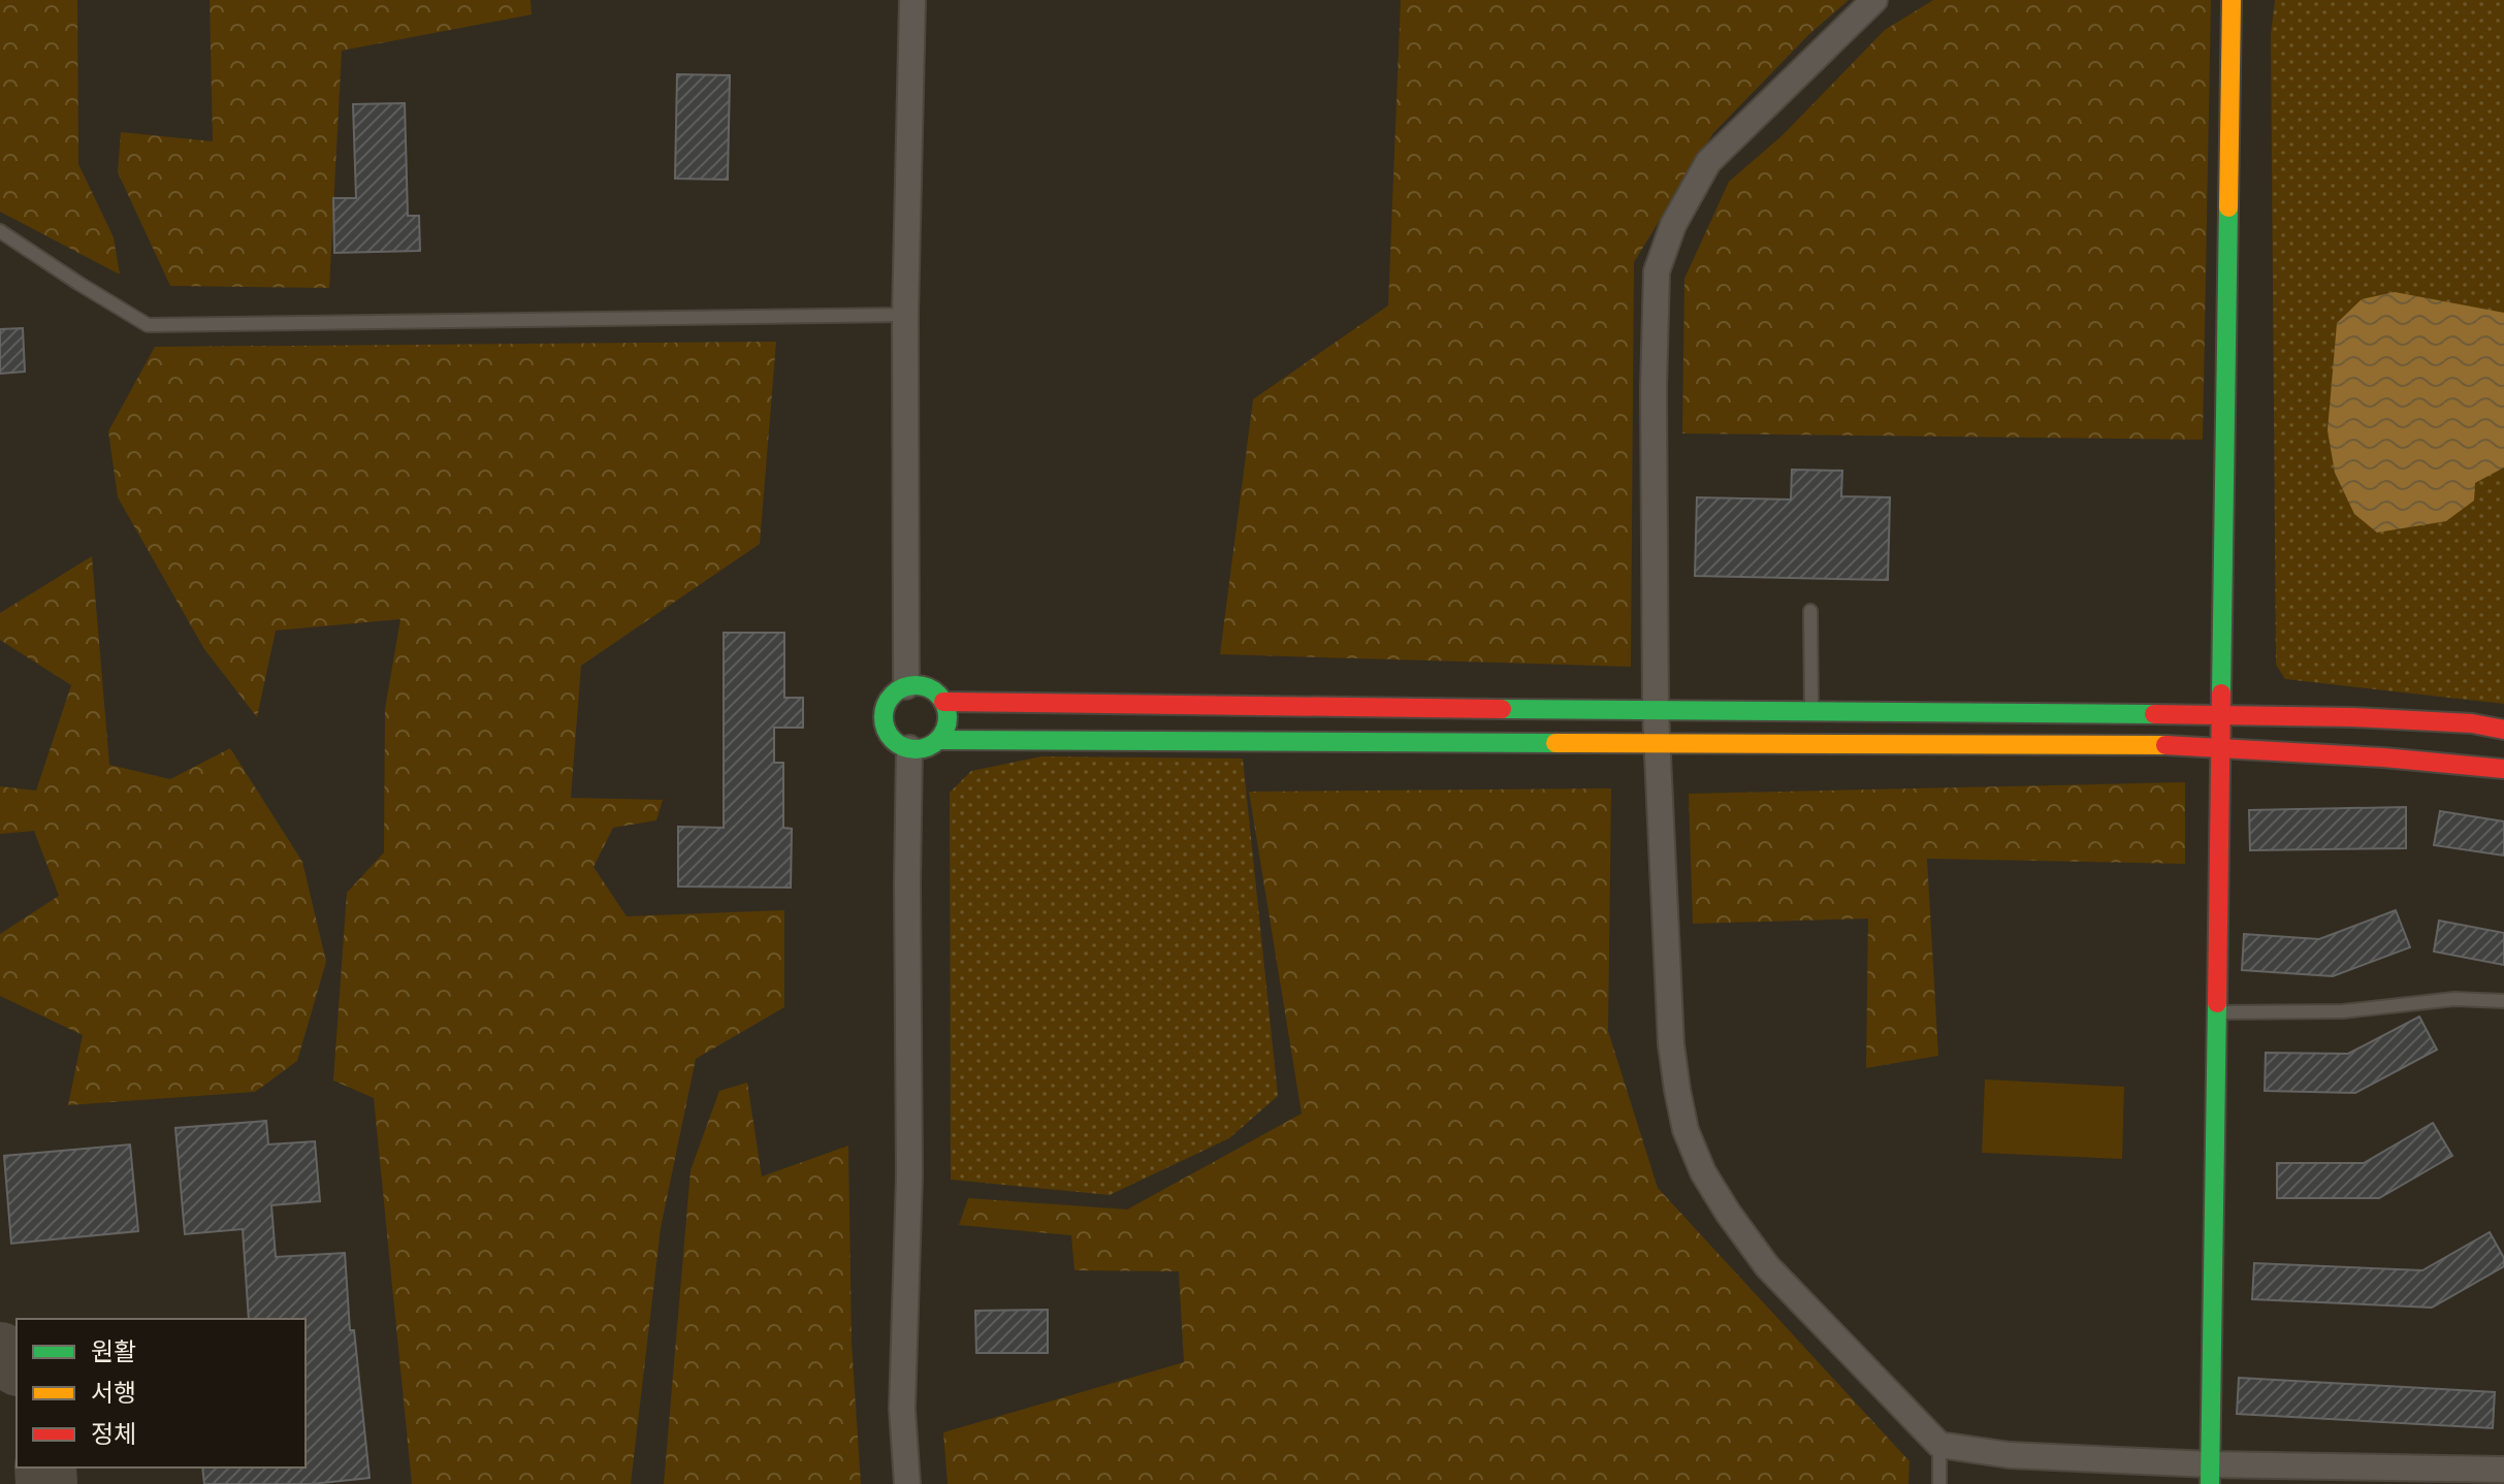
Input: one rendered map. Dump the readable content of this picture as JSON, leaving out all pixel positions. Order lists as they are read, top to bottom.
{
  "legend": ["원활", "서행", "정체"]
}
